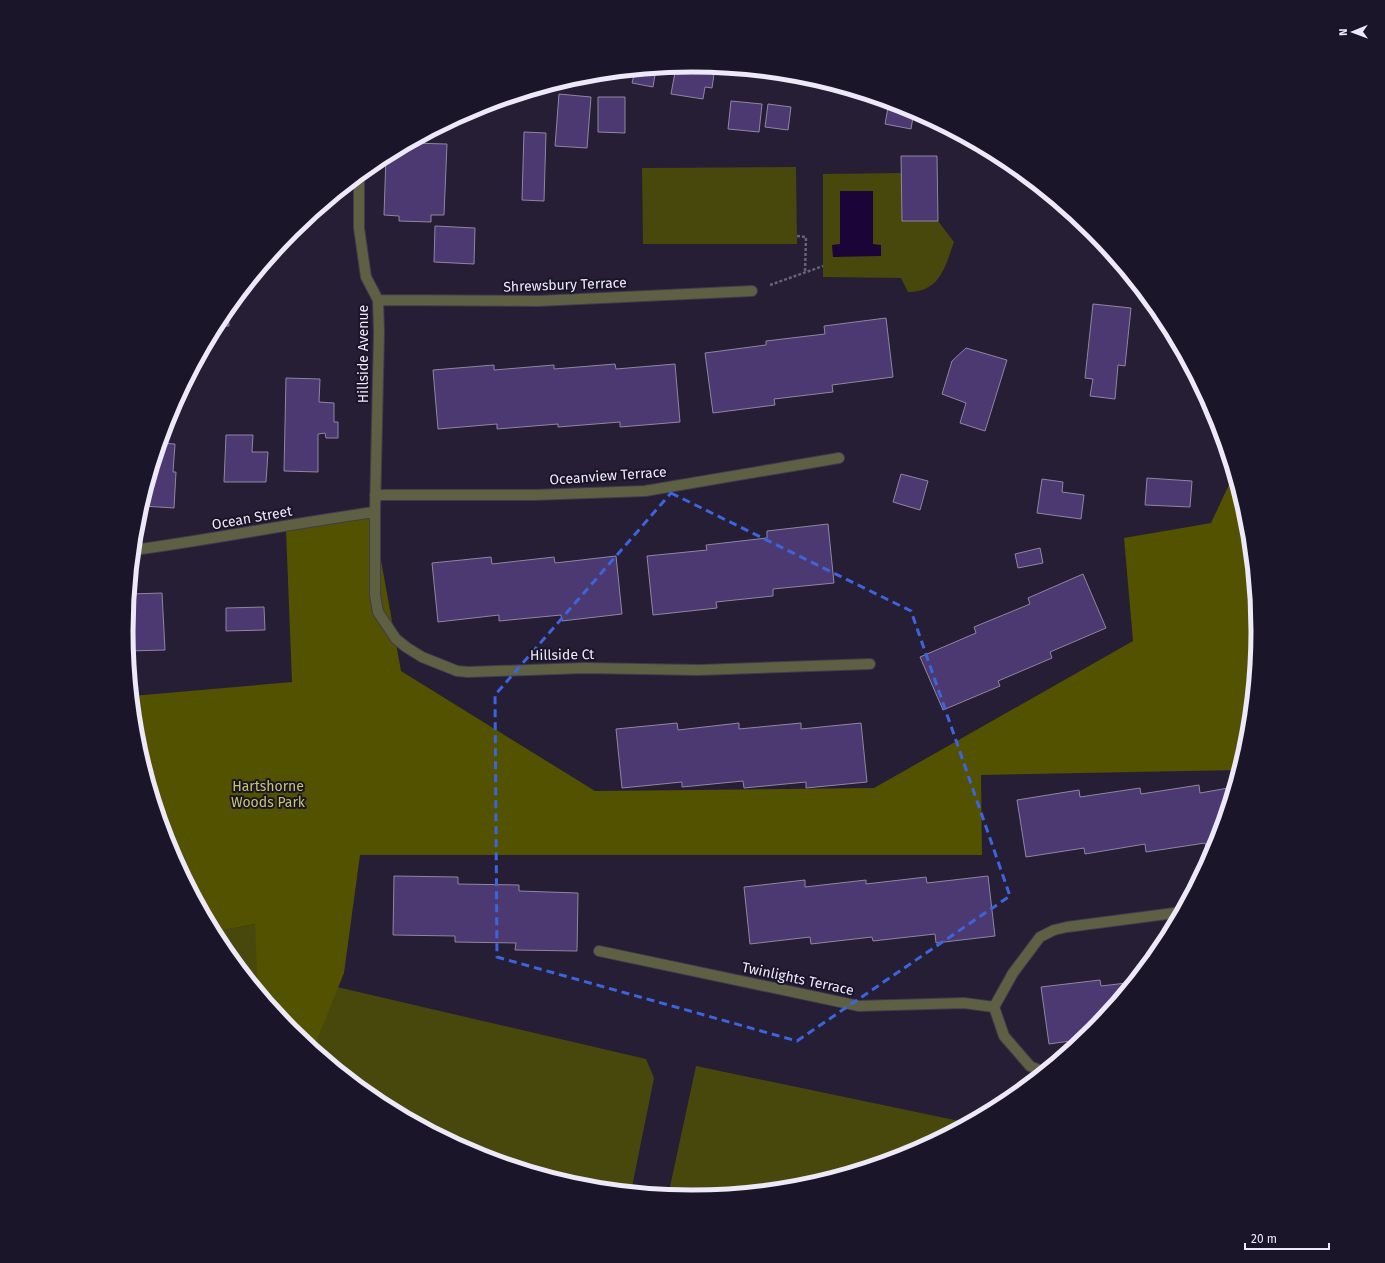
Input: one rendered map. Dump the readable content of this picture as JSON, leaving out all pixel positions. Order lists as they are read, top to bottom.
{
  "streets": {
    "street": [
      "Shrewsbury Terrace",
      "Hillside Avenue",
      "Oceanview Terrace",
      "Ocean Street",
      "Hillside Ct",
      "Twinlights Terrace"
    ]
  },
  "crossings": [
    ["Shrewsbury Terrace", "Hillside Avenue"],
    ["Hillside Avenue", "Oceanview Terrace"],
    ["Hillside Avenue", "Ocean Street"],
    ["Hillside Avenue", "Hillside Ct"],
    ["Ocean Street", "Hillside Ct"]
  ],
  "parks": ["Hartshorne Woods Park"],
  "scale_bar": "20 m",
  "north": "left"
}
